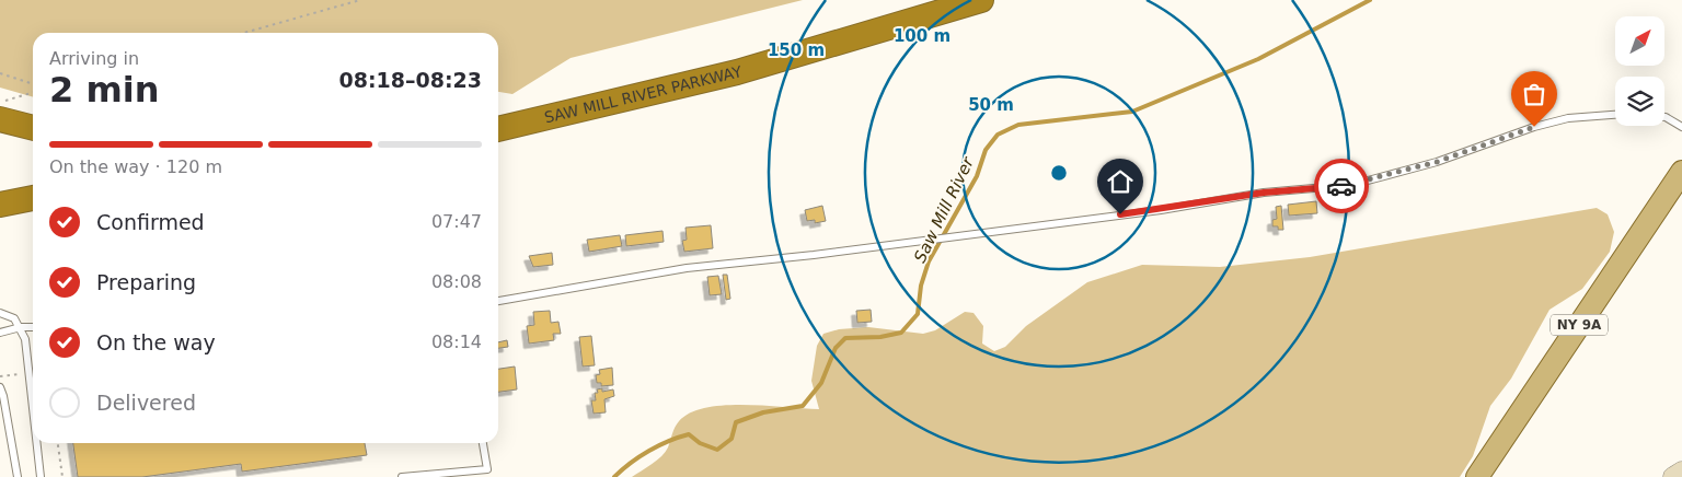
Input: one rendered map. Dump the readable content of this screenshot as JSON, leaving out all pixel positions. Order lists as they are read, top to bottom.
{
  "streets": {
    "highway": ["SAW MILL RIVER PARKWAY"],
    "main road": ["NY 9A"]
  },
  "water": ["Saw Mill River"],
  "north": "top right",
  "page": {
    "heading": ["2 min", "Arriving in", "08:18–08:23"],
    "bar": "On the way · 120 m",
    "list": [
      ["Confirmed", "07:47"],
      ["Preparing", "08:08"],
      ["On the way", "08:14"],
      "Delivered"
    ]
  },
  "rings": ["100 m", "150 m", "50 m"]
}
